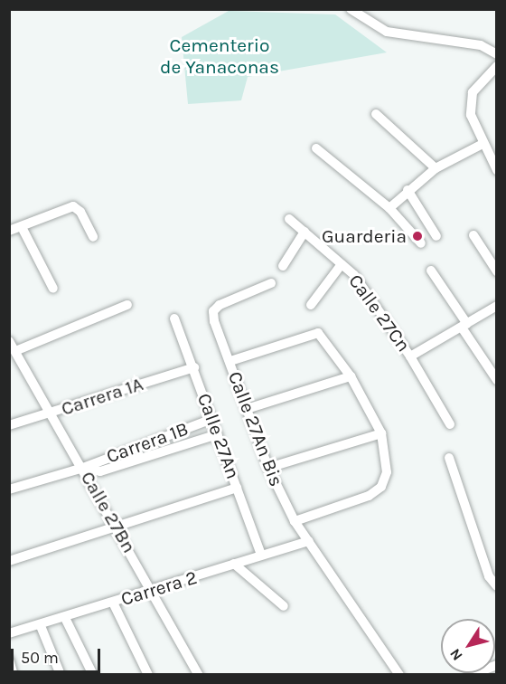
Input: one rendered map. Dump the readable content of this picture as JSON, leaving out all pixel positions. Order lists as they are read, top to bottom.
{
  "streets": {
    "street": [
      "Calle 27Cn",
      "Carrera 1A",
      "Calle 27An Bis",
      "Calle 27An",
      "Carrera 1B",
      "Calle 27Bn",
      "Carrera 2"
    ]
  },
  "crossings": [
    ["Carrera 1A", "Calle 27An"],
    ["Carrera 1A", "Calle 27Bn"],
    ["Calle 27An Bis", "Carrera 2"],
    ["Calle 27An", "Carrera 1B"],
    ["Calle 27An", "Carrera 2"],
    ["Carrera 1B", "Calle 27Bn"],
    ["Calle 27Bn", "Carrera 2"]
  ],
  "parks": ["Cementerio de Yanaconas"],
  "places": ["Guarderia"],
  "scale_bar": "50 m",
  "north": "bottom left"
}
